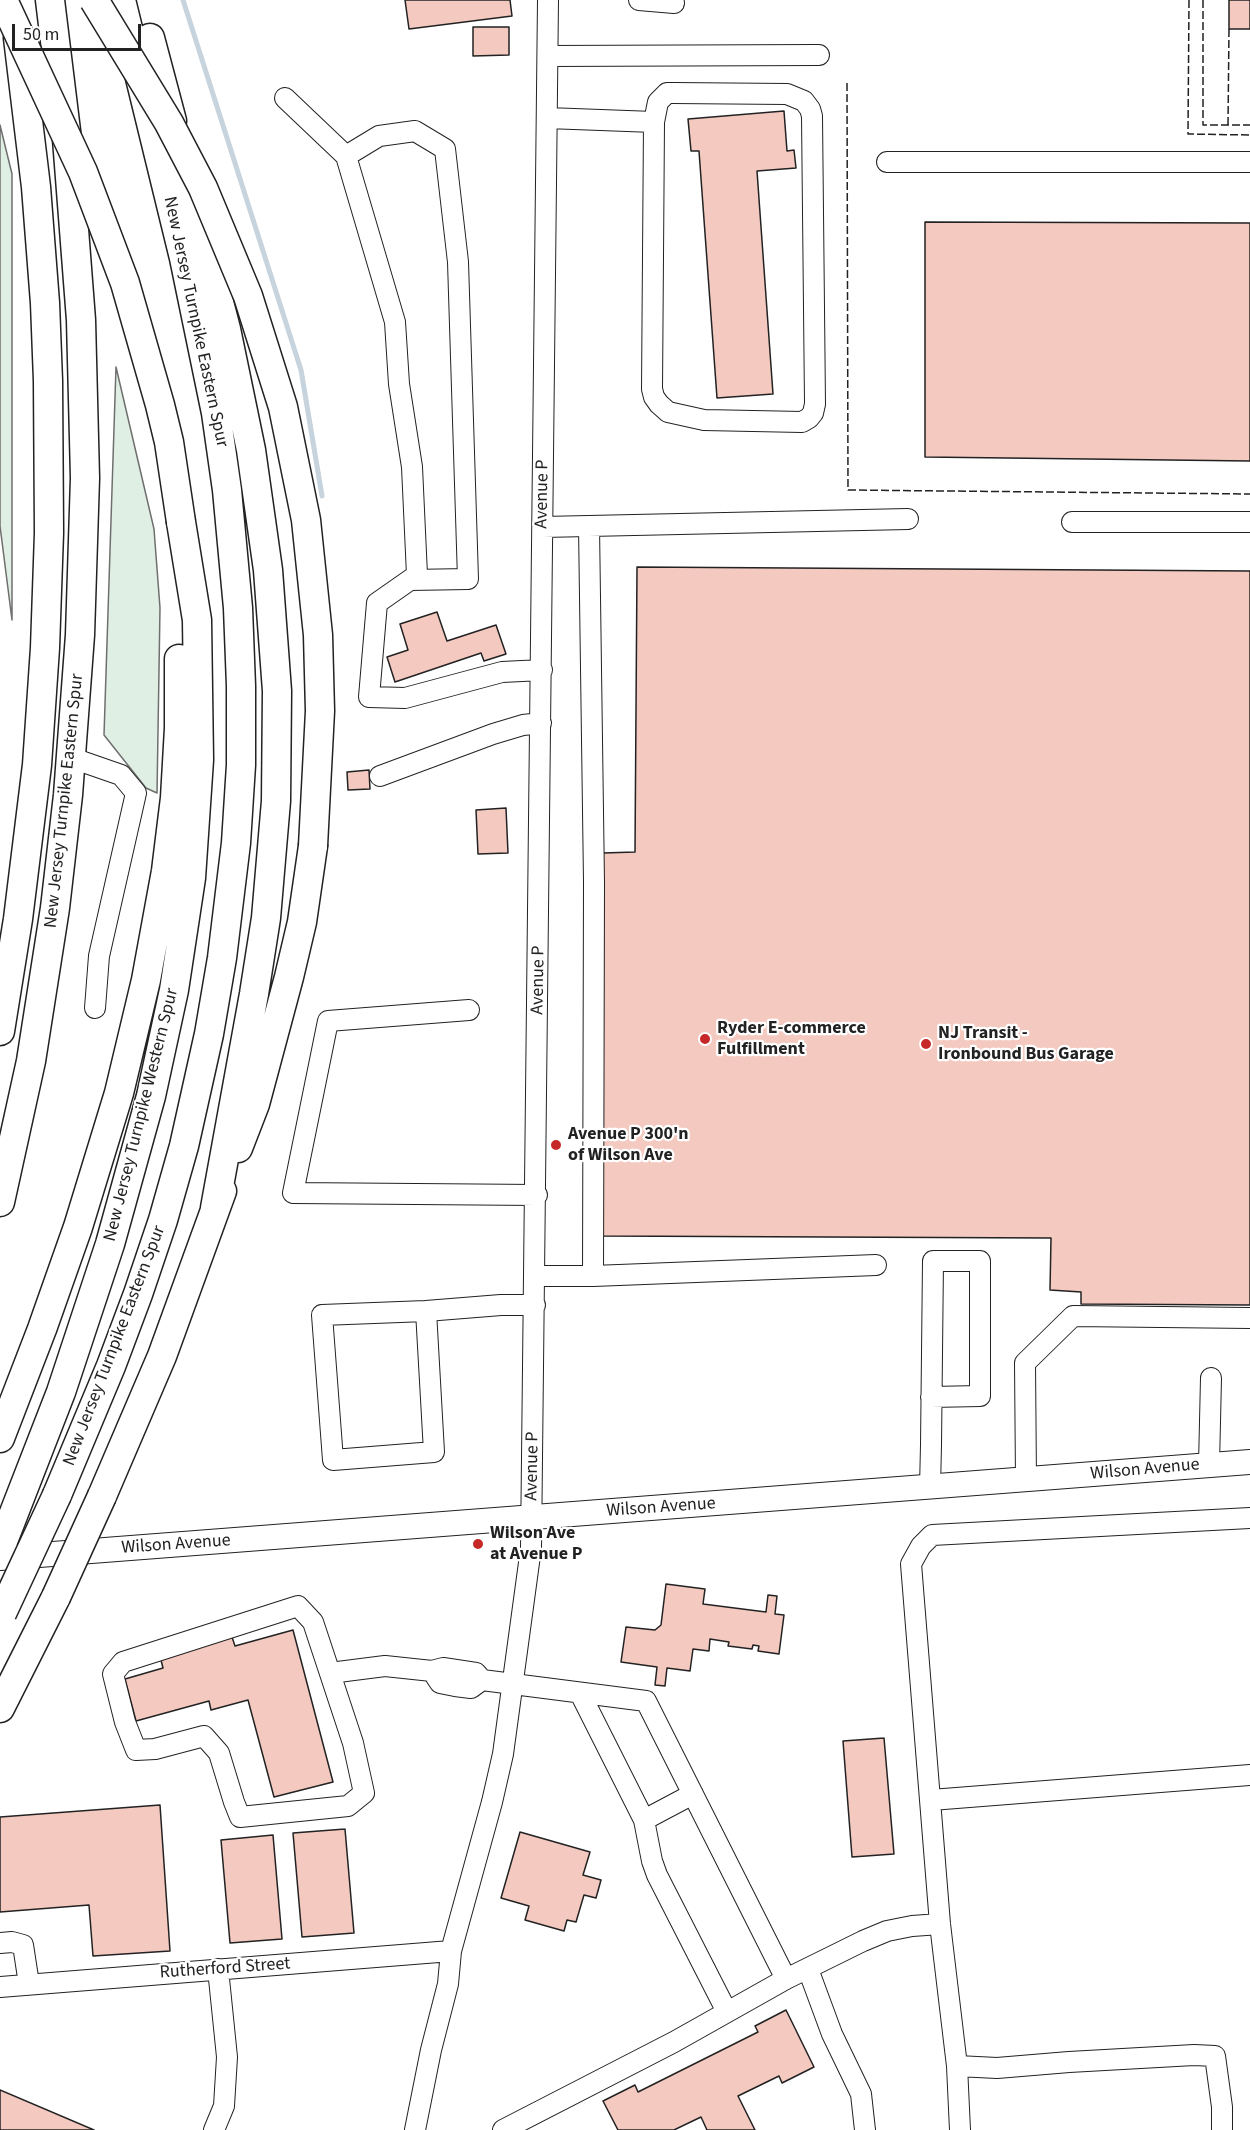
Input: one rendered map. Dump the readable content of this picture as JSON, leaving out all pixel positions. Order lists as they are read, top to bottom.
{
  "streets": {
    "highway": ["New Jersey Turnpike Eastern Spur", "New Jersey Turnpike Western Spur"],
    "main road": ["Wilson Avenue"],
    "street": ["Avenue P", "Rutherford Street"]
  },
  "crossings": [
    ["Avenue P", "Wilson Avenue"],
    ["Avenue P", "Rutherford Street"]
  ],
  "places": [
    "Ryder E-commerce Fulfillment",
    "NJ Transit - Ironbound Bus Garage",
    "Avenue P 300'n of Wilson Ave",
    "Wilson Ave at Avenue P"
  ],
  "scale_bar": "50 m"
}
